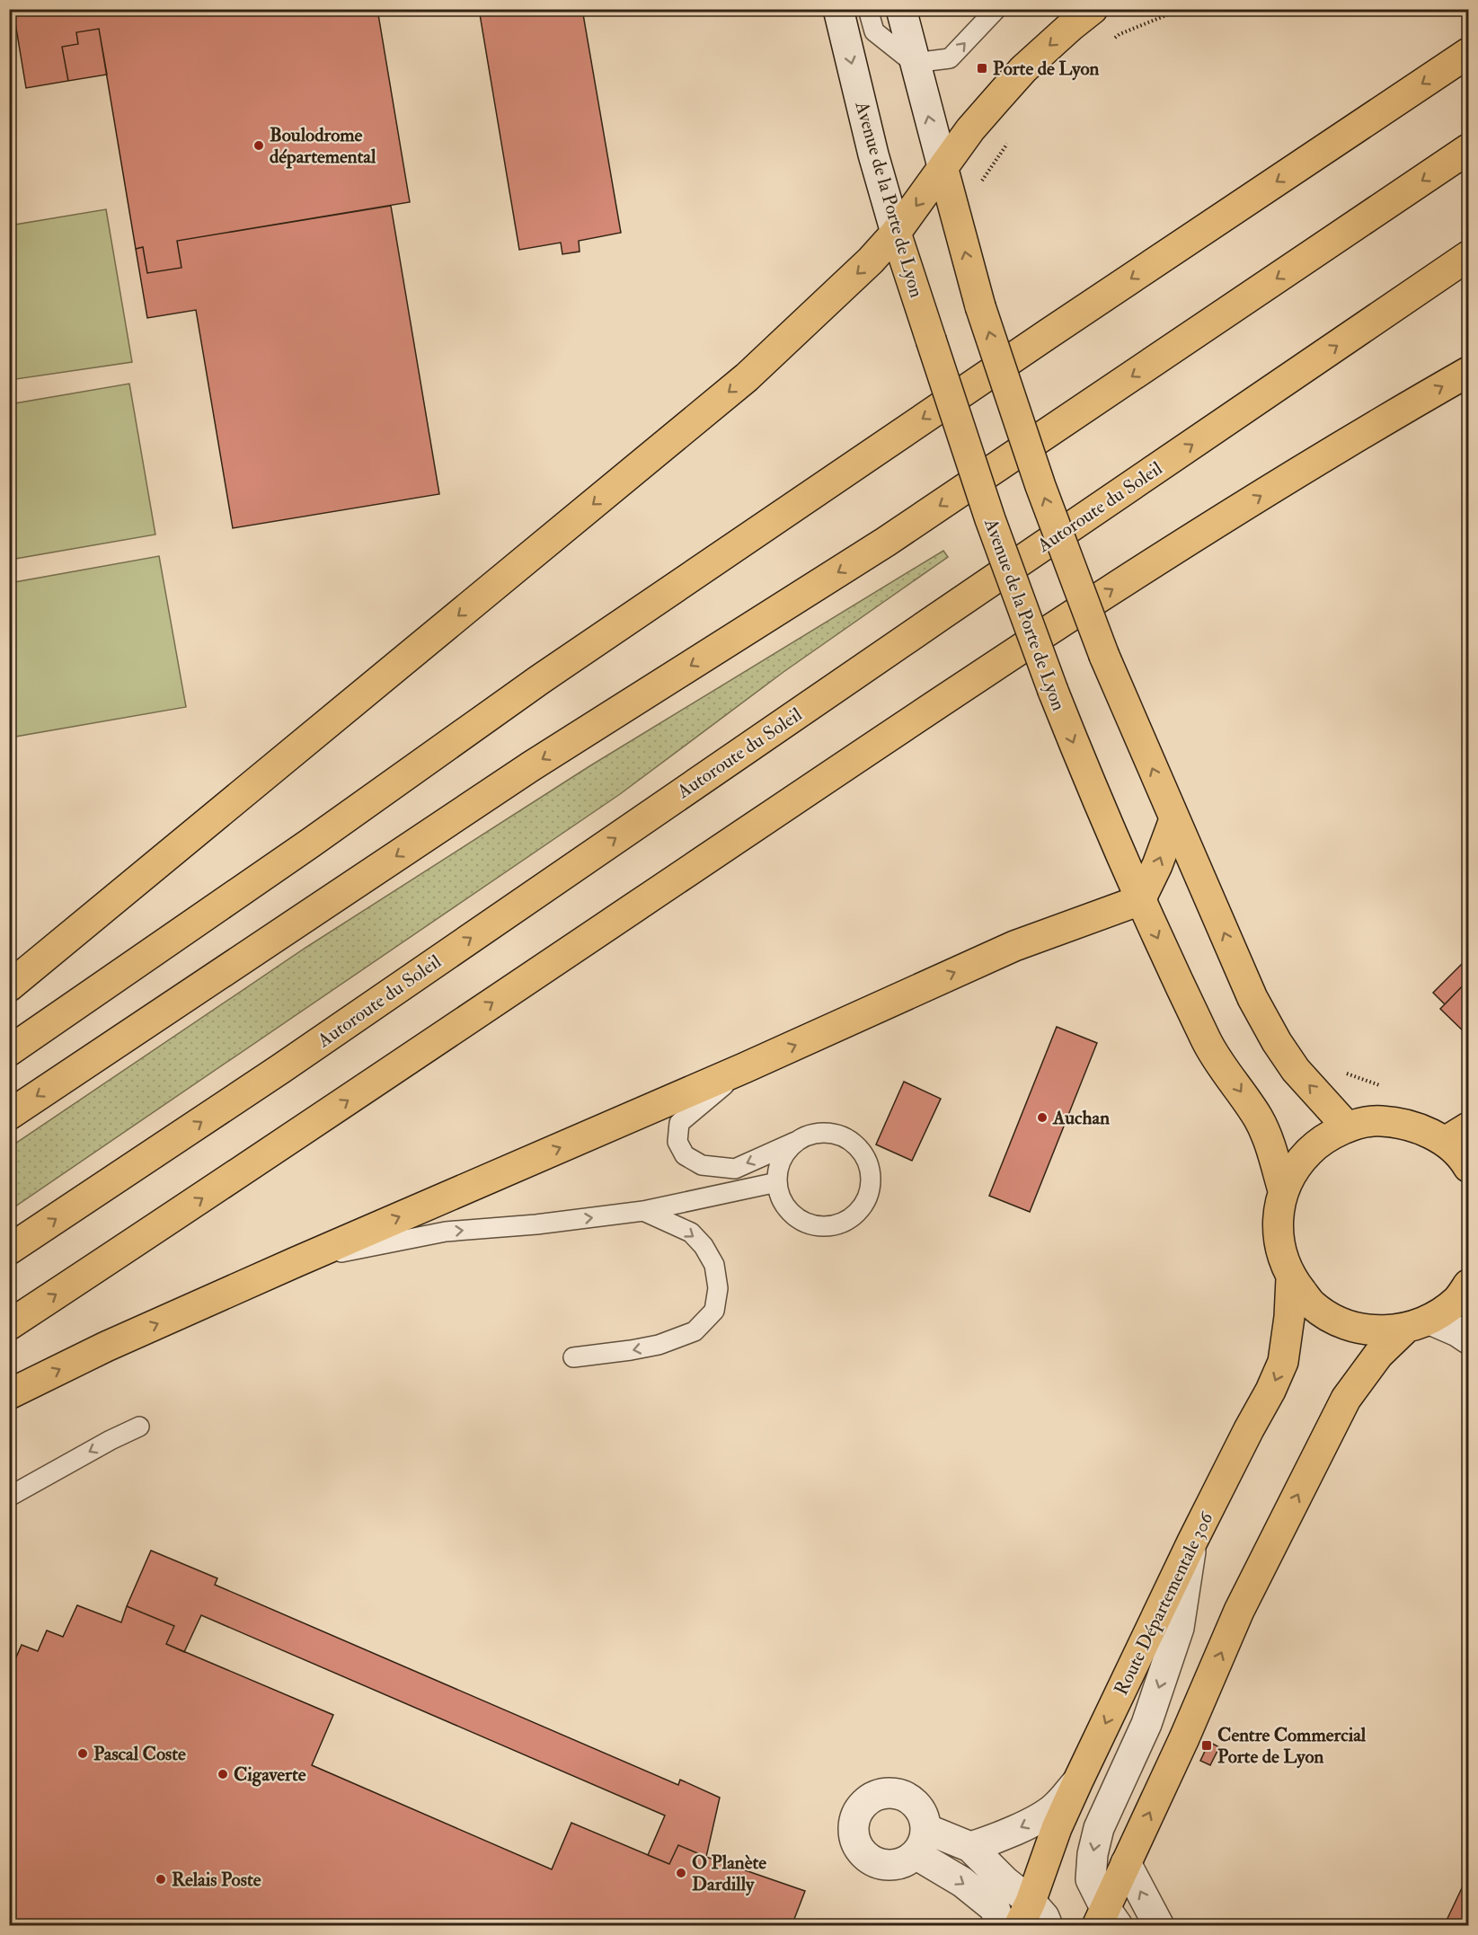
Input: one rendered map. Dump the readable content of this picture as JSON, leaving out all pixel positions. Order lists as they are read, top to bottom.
{
  "streets": {
    "main road": ["Avenue de la Porte de Lyon", "Autoroute du Soleil", "Route Départementale 306"]
  },
  "one_way": ["Avenue de la Porte de Lyon"],
  "places": {
    "transit": ["Porte de Lyon", "Centre Commercial Porte de Lyon"],
    "other": [
      "Boulodrome départemental",
      "Auchan",
      "Pascal Coste",
      "Cigaverte",
      "O Planète Dardilly",
      "Relais Poste"
    ]
  }
}
